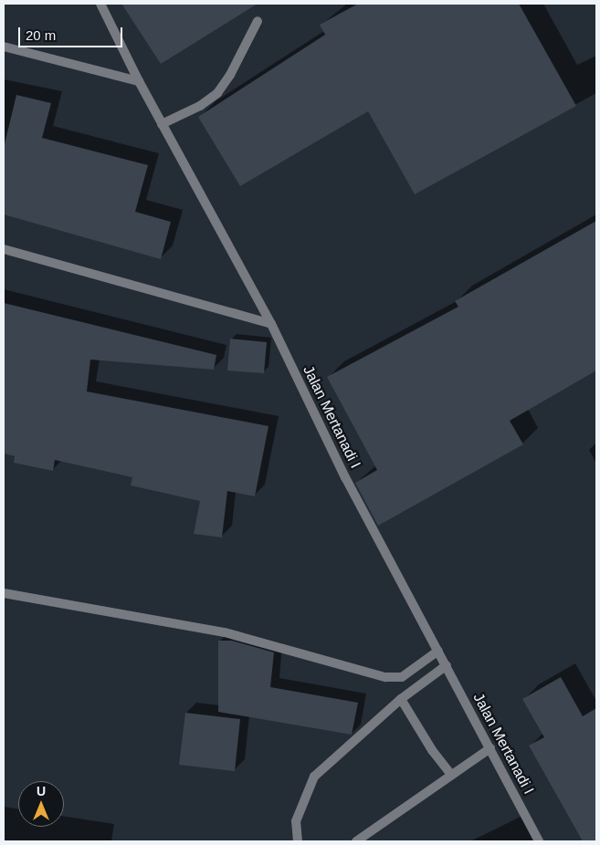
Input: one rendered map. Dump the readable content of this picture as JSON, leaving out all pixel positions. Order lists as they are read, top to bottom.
{
  "streets": {
    "street": ["Jalan Mertanadi I"]
  },
  "scale_bar": "20 m",
  "north": "top"
}
